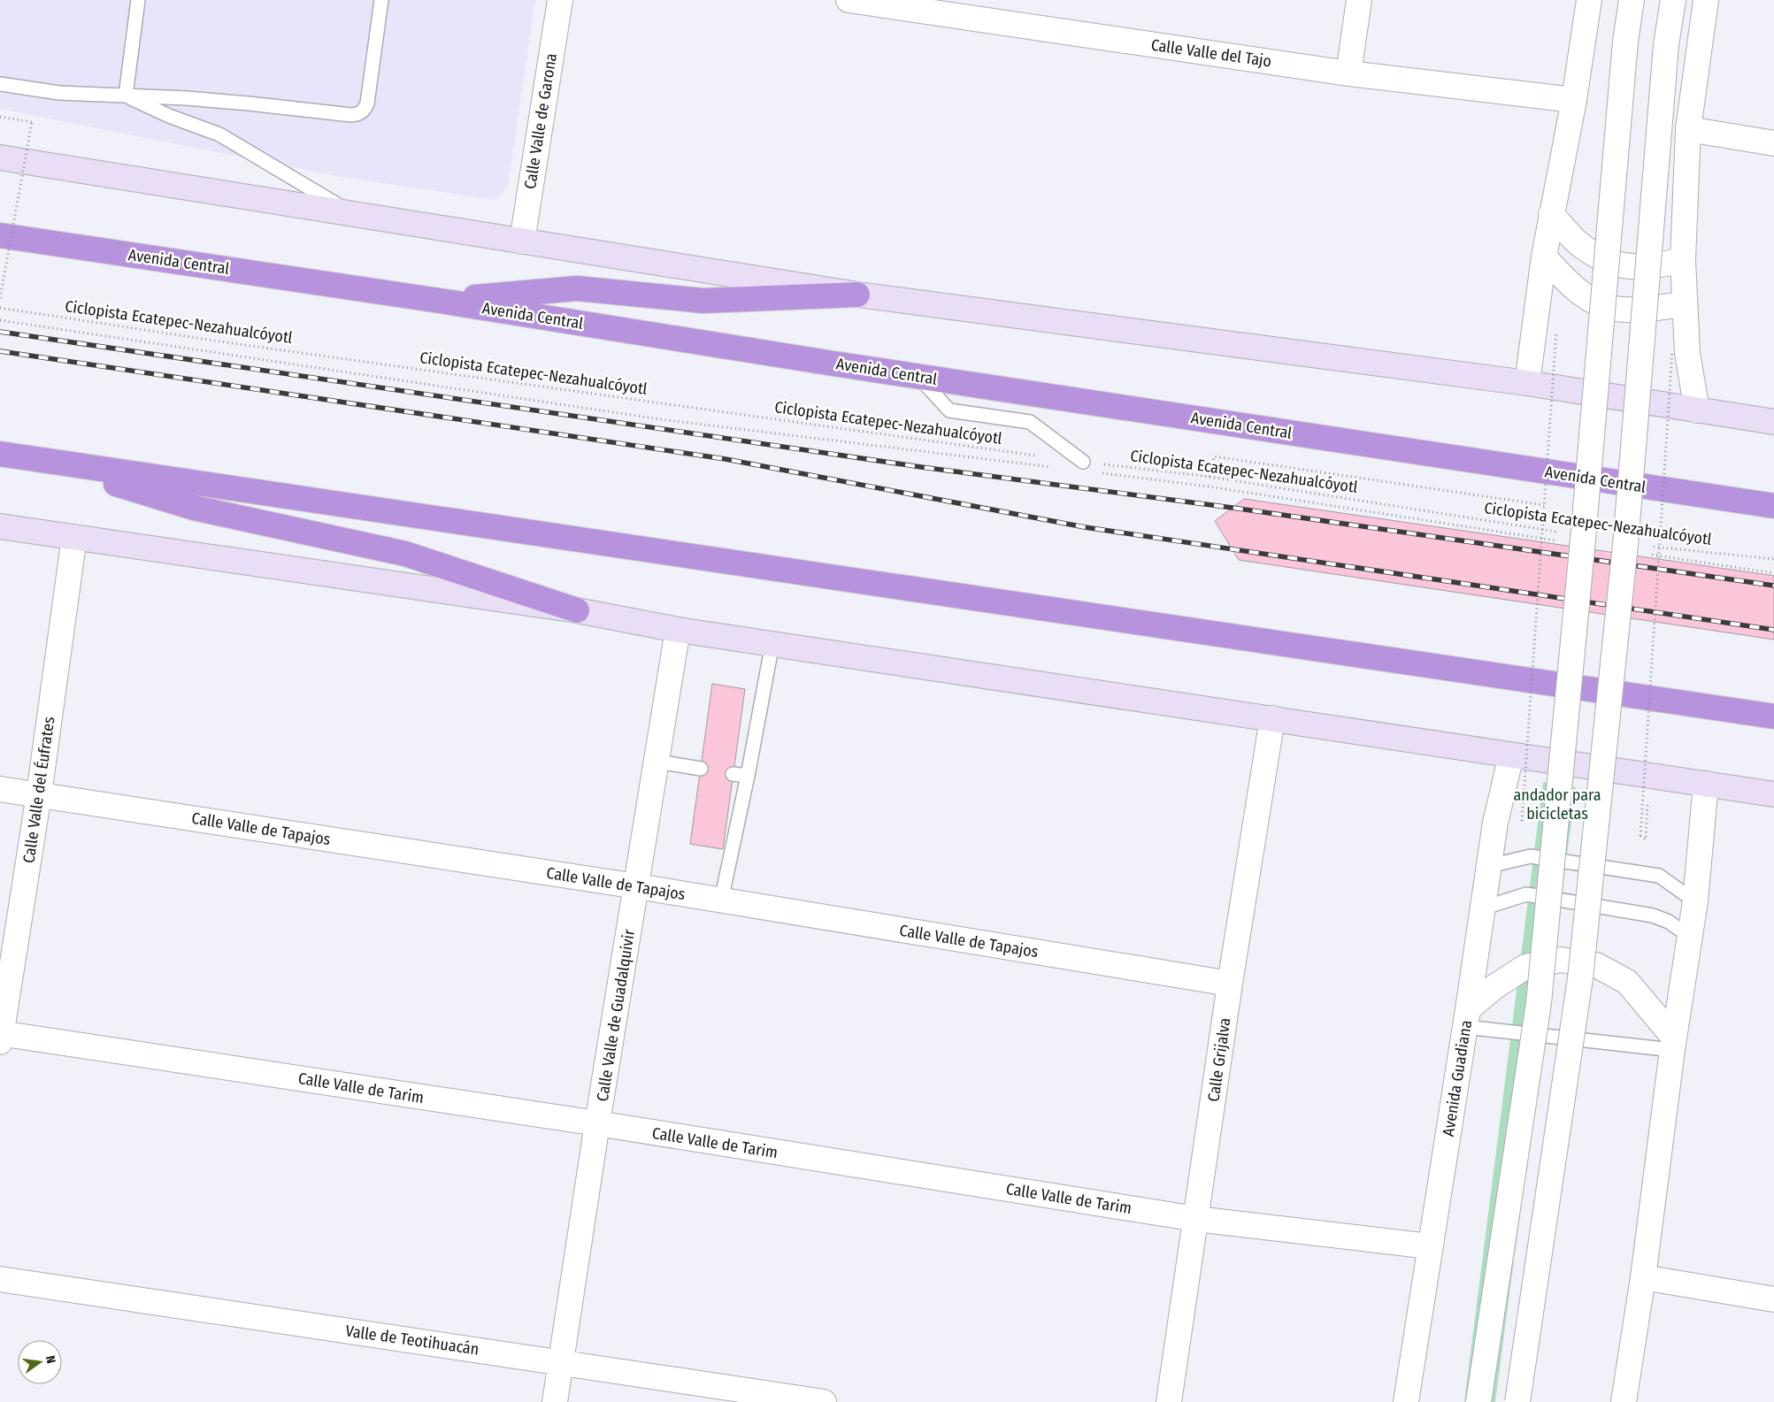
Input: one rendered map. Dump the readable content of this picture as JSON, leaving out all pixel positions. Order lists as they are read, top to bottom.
{
  "streets": {
    "highway": ["Avenida Central"],
    "street": [
      "Calle Valle del Tajo",
      "Calle Valle de Garona",
      "Calle Valle del Éufrates",
      "Calle Valle de Tapajos",
      "Calle Valle de Guadalquivir",
      "Calle Grijalva",
      "Avenida Guadiana",
      "Calle Valle de Tarim",
      "Valle de Teotihuacán"
    ],
    "path": ["Ciclopista Ecatepec-Nezahualcóyotl"]
  },
  "crossings": [
    ["Calle Valle del Éufrates", "Calle Valle de Tapajos"],
    ["Calle Valle del Éufrates", "Calle Valle de Tarim"],
    ["Calle Valle de Tapajos", "Calle Valle de Guadalquivir"],
    ["Calle Valle de Tapajos", "Calle Grijalva"],
    ["Calle Valle de Guadalquivir", "Calle Valle de Tarim"],
    ["Calle Valle de Guadalquivir", "Valle de Teotihuacán"],
    ["Calle Grijalva", "Calle Valle de Tarim"],
    ["Avenida Guadiana", "Calle Valle de Tarim"]
  ],
  "parks": ["andador para bicicletas"],
  "north": "right"
}
